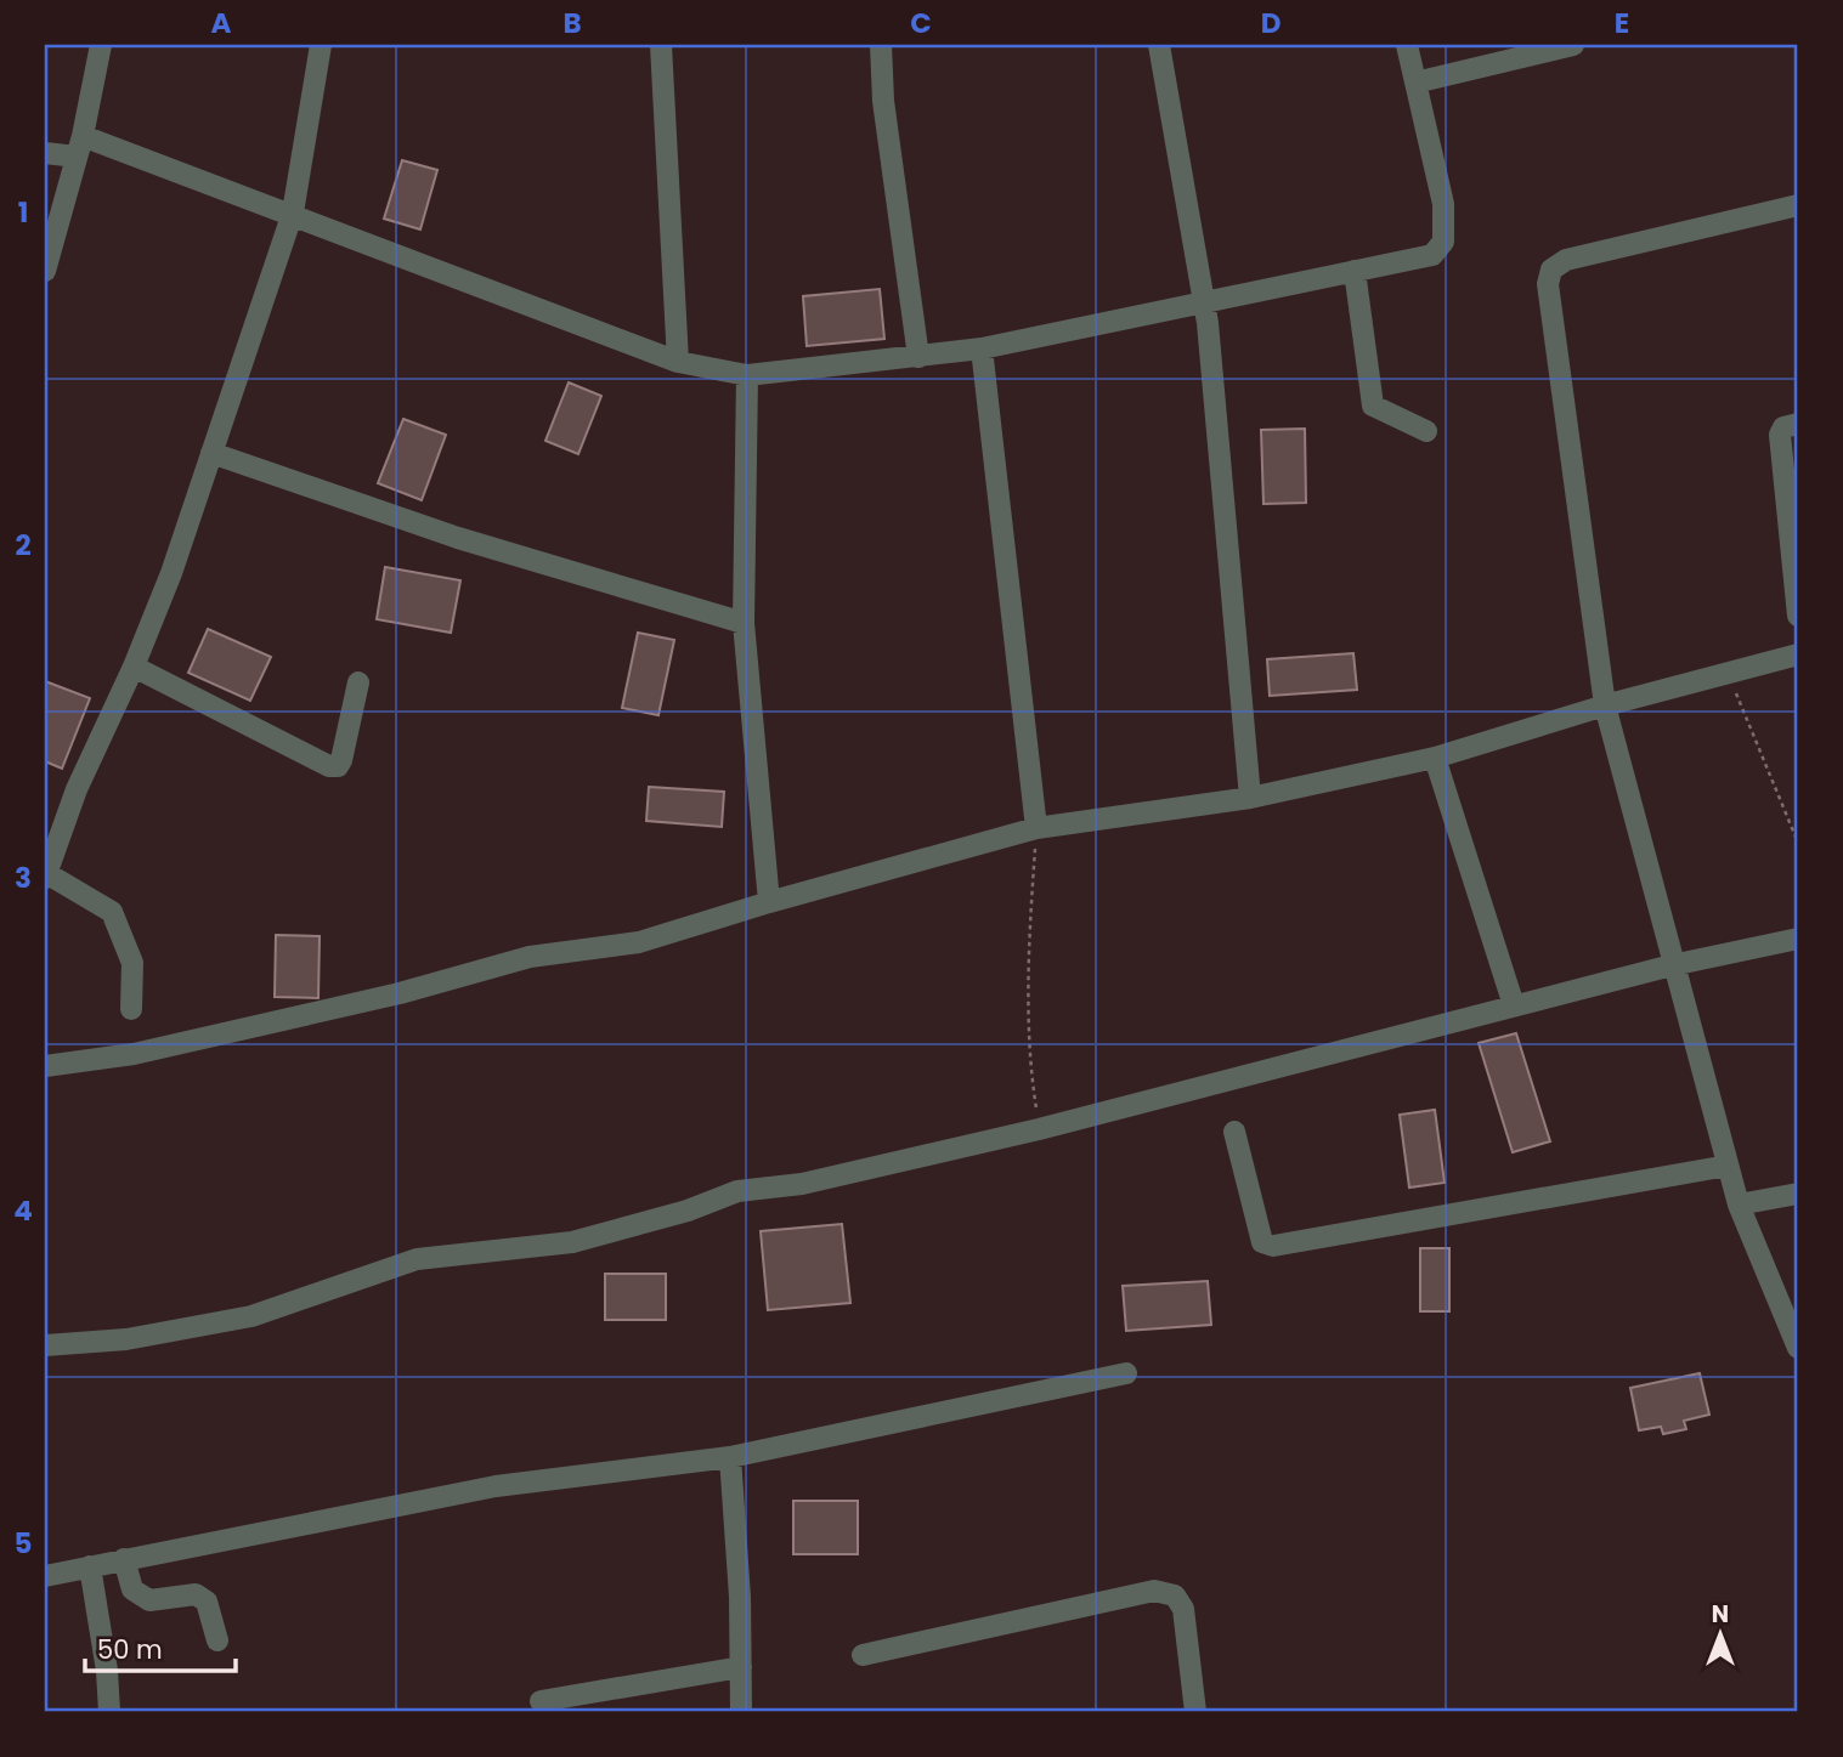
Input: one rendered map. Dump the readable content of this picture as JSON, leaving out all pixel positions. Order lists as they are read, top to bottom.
{
  "scale_bar": "50 m",
  "north": "top",
  "grid": {
    "columns": [
      "A",
      "B",
      "C",
      "D",
      "E"
    ],
    "rows": [
      "1",
      "2",
      "3",
      "4",
      "5"
    ]
  }
}
